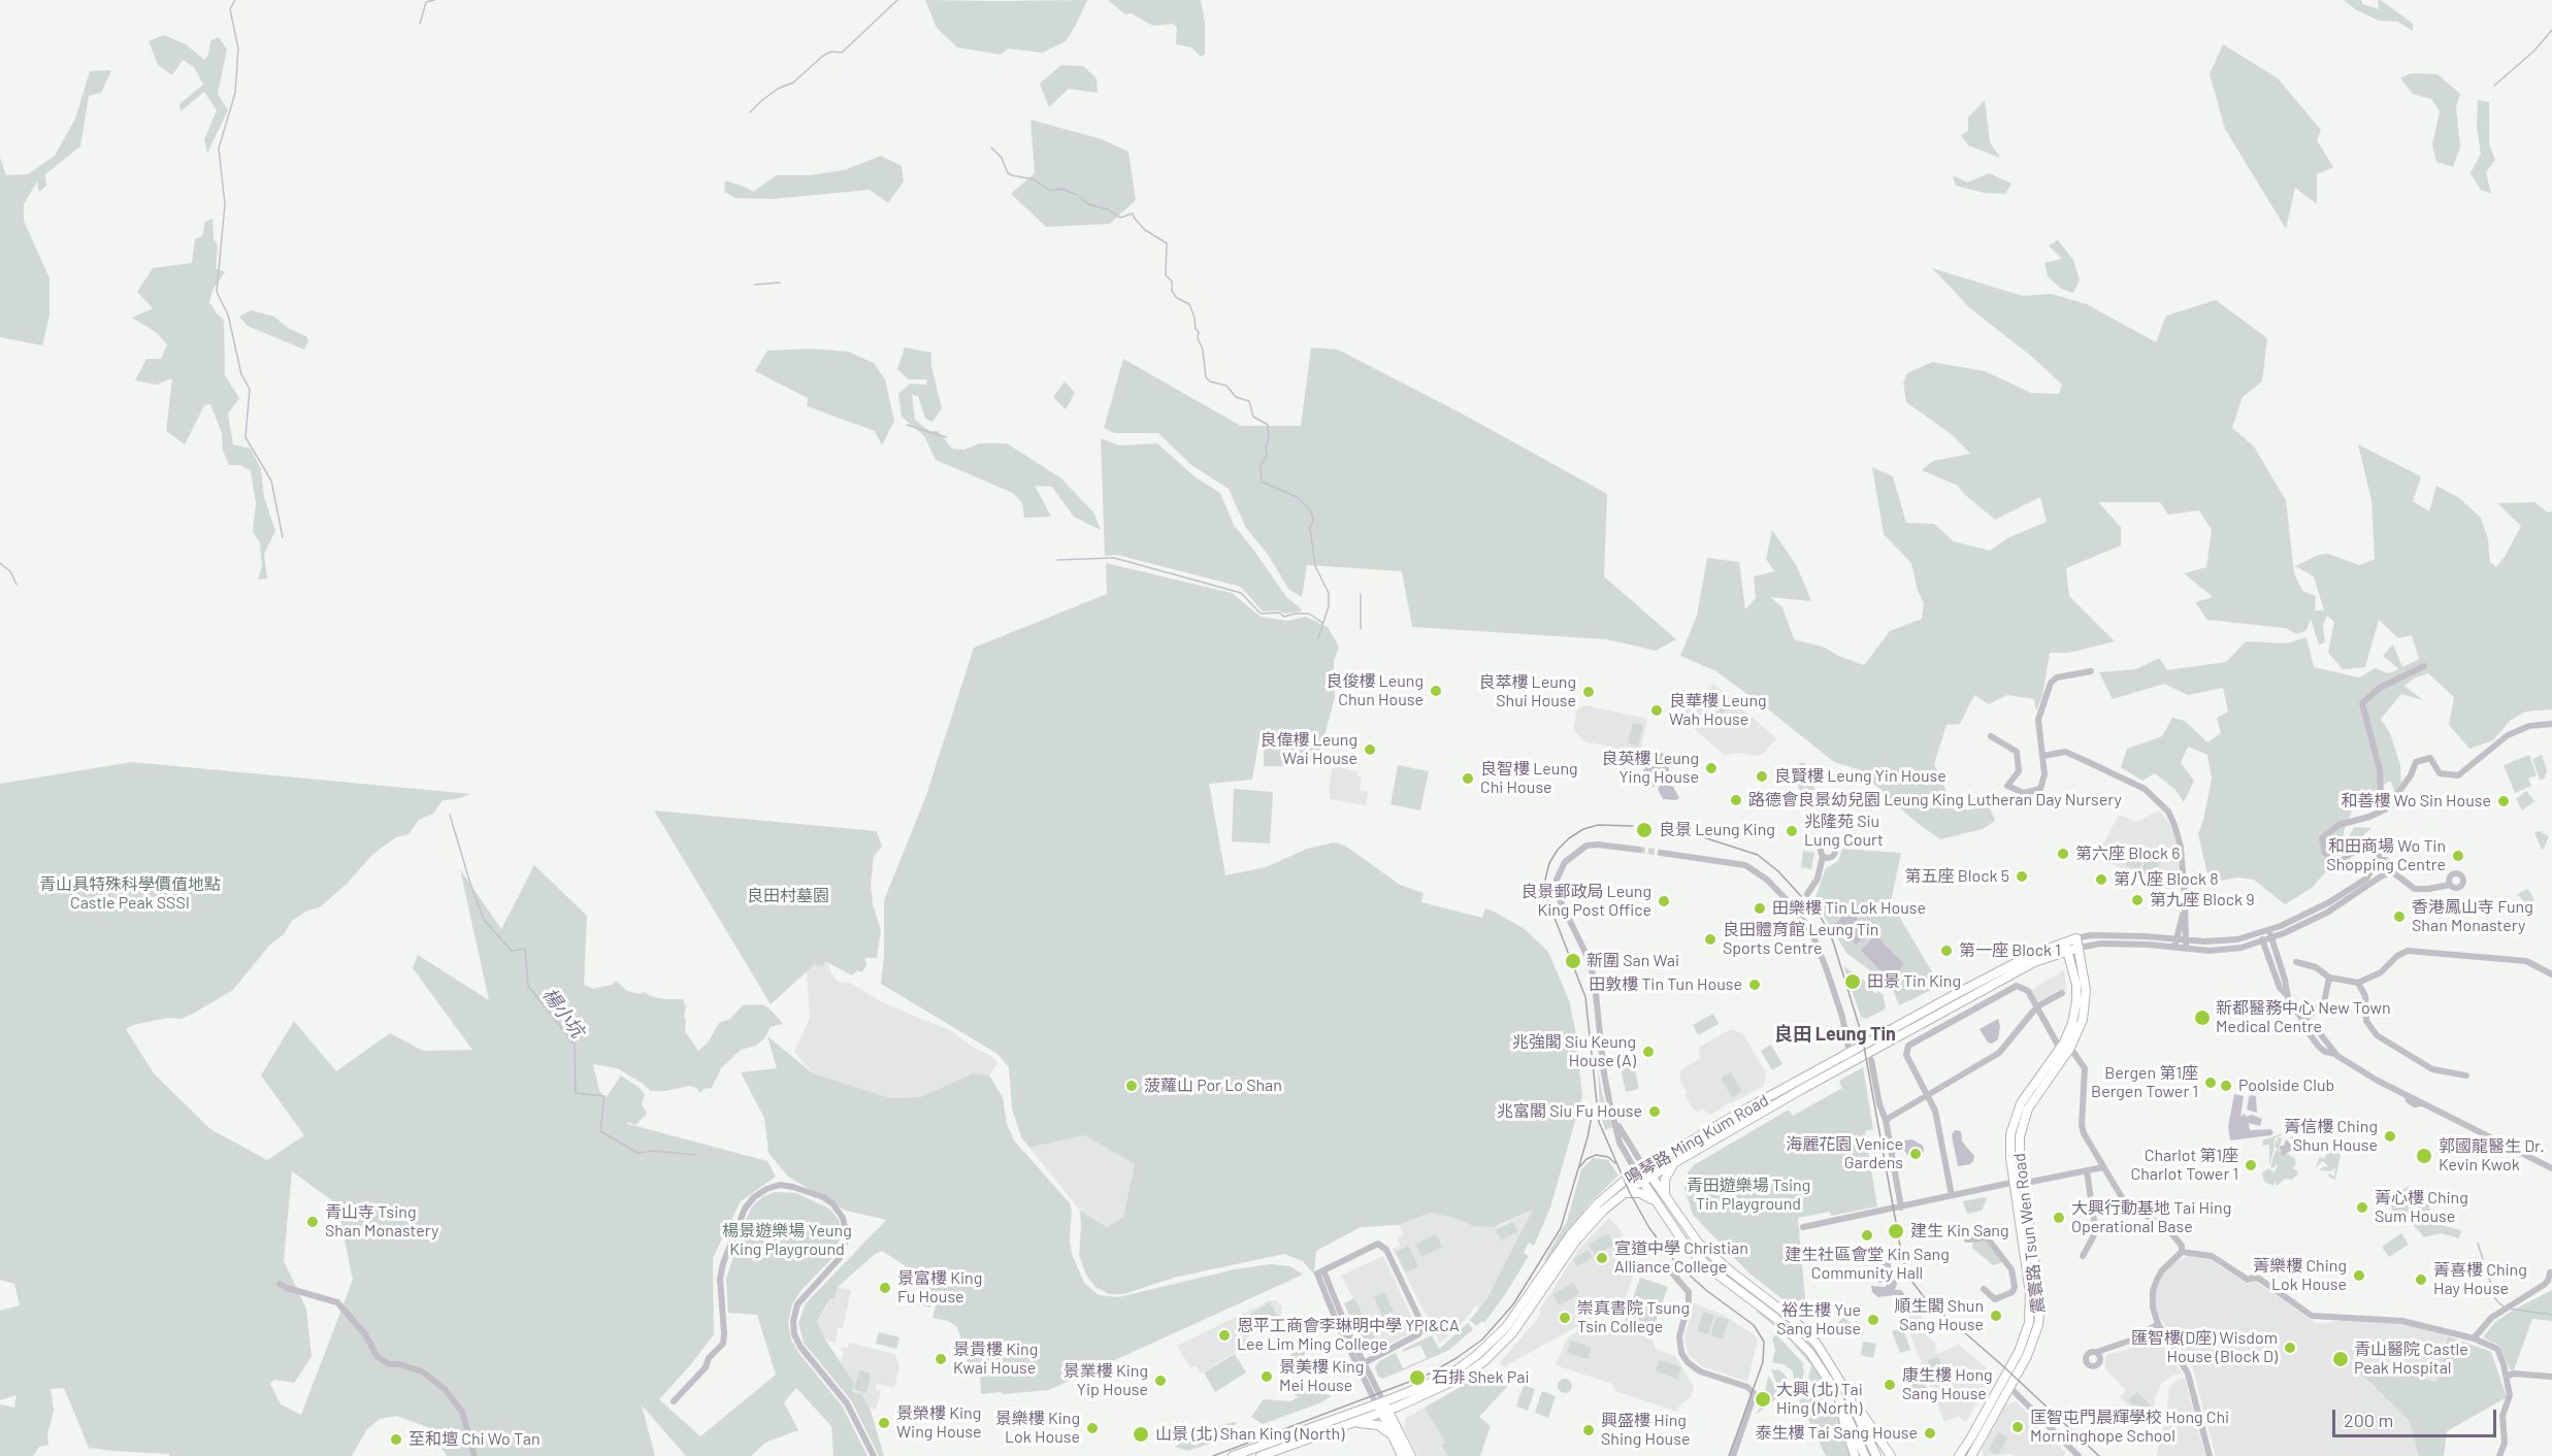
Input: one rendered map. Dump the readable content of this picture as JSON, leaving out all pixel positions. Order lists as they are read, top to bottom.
{
  "streets": {
    "main road": ["鳴琴路 Ming Kum Road", "震寰路 Tsun Wen Road"]
  },
  "crossings": [
    ["鳴琴路 Ming Kum Road", "震寰路 Tsun Wen Road"]
  ],
  "districts": ["良田 Leung Tin"],
  "water": ["楊小坑"],
  "parks": [
    "青山具特殊科學價值地點 Castle Peak SSSI",
    "良田村墓園",
    "青田遊樂場 Tsing Tin Playground",
    "楊景遊樂場 Yeung King Playground"
  ],
  "places": [
    "良俊樓 Leung Chun House",
    "良萃樓 Leung Shui House",
    "良華樓 Leung Wah House",
    "良偉樓 Leung Wai House",
    "良英樓 Leung Ying House",
    "良賢樓 Leung Yin House",
    "良智樓 Leung Chi House",
    "路德會良景幼兒園 Leung King Lutheran Day Nursery",
    "和善樓 Wo Sin House",
    "良景 Leung King",
    "兆隆苑 Siu Lung Court",
    "第六座 Block 6",
    "和田商場 Wo Tin Shopping Centre",
    "第五座 Block 5",
    "第八座 Block 8",
    "第九座 Block 9",
    "良景郵政局 Leung King Post Office",
    "田樂樓 Tin Lok House",
    "香港鳳山寺 Fung Shan Monastery",
    "良田體育館 Leung Tin Sports Centre",
    "第一座 Block 1",
    "新圍 San Wai",
    "田景 Tin King",
    "田敦樓 Tin Tun House",
    "新都醫務中心 New Town Medical Centre",
    "兆強閣 Siu Keung House (A)",
    "Bergen 第1座 Bergen Tower 1",
    "菠蘿山 Por Lo Shan",
    "Poolside Club",
    "兆富閣 Siu Fu House",
    "菁信樓 Ching Shun House",
    "海麗花園 Venice Gardens",
    "郭國龍醫生 Dr. Kevin Kwok",
    "Charlot 第1座 Charlot Tower 1",
    "菁心樓 Ching Sum House",
    "大興行動基地 Tai Hing Operational Base",
    "青山寺 Tsing Shan Monastery",
    "建生 Kin Sang",
    "建生社區會堂 Kin Sang Community Hall",
    "宣道中學 Christian Alliance College",
    "菁樂樓 Ching Lok House",
    "菁喜樓 Ching Hay House",
    "景富樓 King Fu House",
    "順生閣 Shun Sang House",
    "崇真書院 Tsung Tsin College",
    "裕生樓 Yue Sang House",
    "恩平工商會李琳明中學 YPI&CA Lee Lim Ming College",
    "匯智樓(D座) Wisdom House (Block D)",
    "景貴樓 King Kwai House",
    "青山醫院 Castle Peak Hospital",
    "景美樓 King Mei House",
    "石排 Shek Pai",
    "景業樓 King Yip House",
    "康生樓 Hong Sang House",
    "大興 (北) Tai Hing (North)",
    "景榮樓 King Wing House",
    "匡智屯門晨輝學校 Hong Chi Morninghope School",
    "景樂樓 King Lok House",
    "興盛樓 Hing Shing House",
    "泰生樓 Tai Sang House",
    "山景 (北) Shan King (North)",
    "至和壇 Chi Wo Tan"
  ],
  "scale_bar": "200 m"
}
